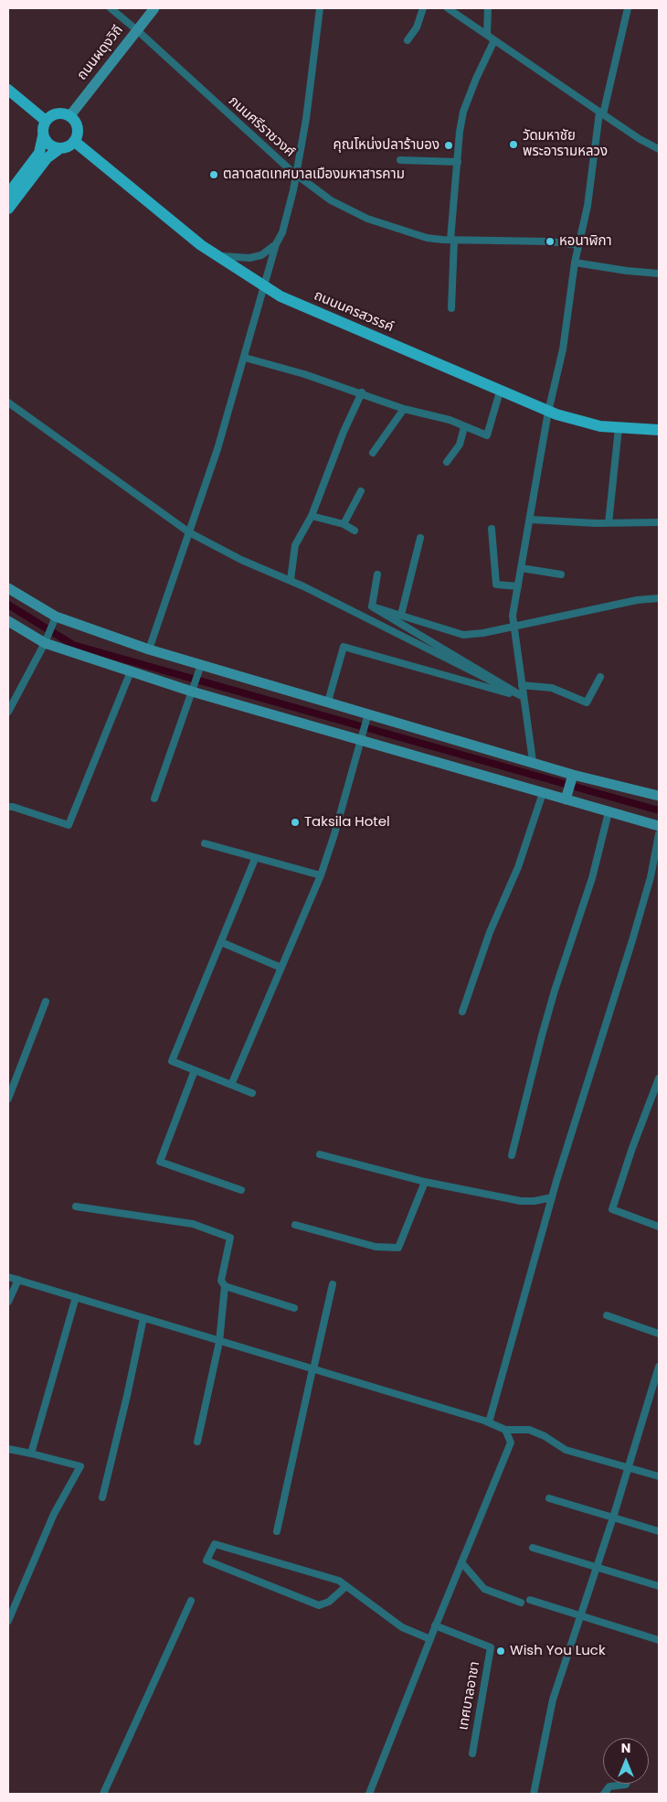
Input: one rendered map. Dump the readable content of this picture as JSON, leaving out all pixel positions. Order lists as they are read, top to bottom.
{
  "streets": {
    "main road": ["ถนนนครสวรรค์"],
    "street": ["ถนนผดุงวิถี", "ภนนศรีราชวงศ์", "เทศบาลอาชา"]
  },
  "crossings": [
    ["ถนนผดุงวิถี", "ภนนศรีราชวงศ์"],
    ["ถนนผดุงวิถี", "ถนนนครสวรรค์"]
  ],
  "places": [
    "วัดมหาชัย พระอารามหลวง",
    "คุณโหน่งปลาร้าบอง",
    "ตลาดสดเทศบาลเมืองมหาสารคาม",
    "หอนาฬิกา",
    "Taksila Hotel",
    "Wish You Luck"
  ],
  "north": "top"
}
